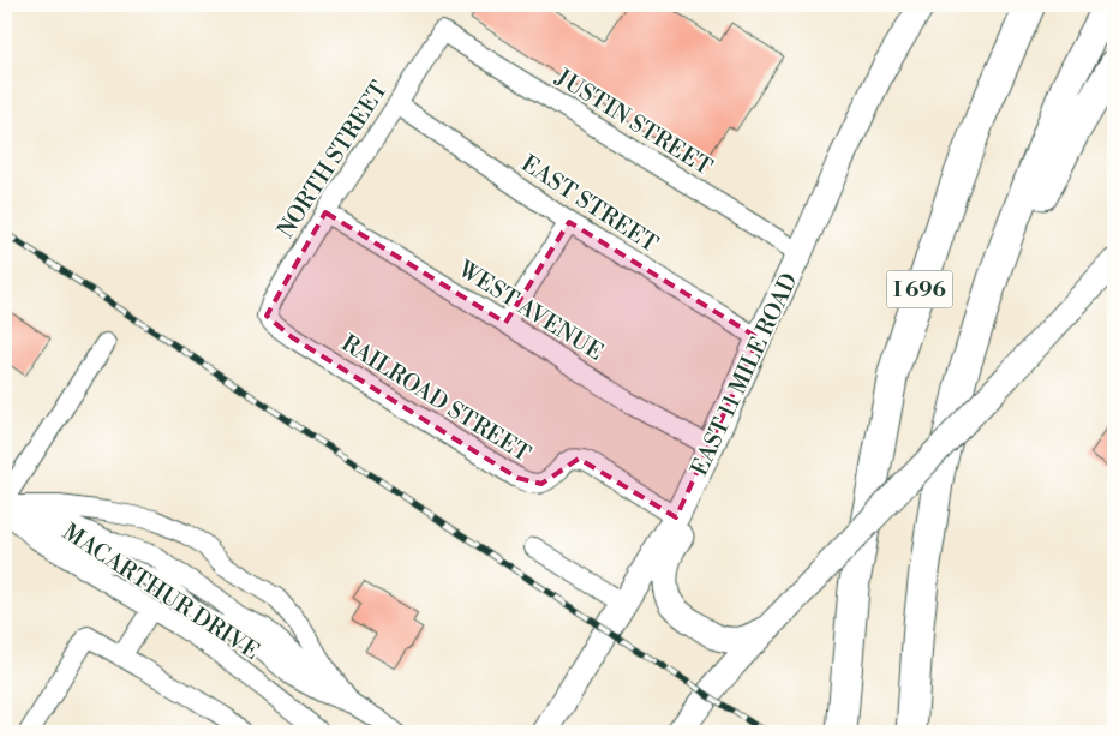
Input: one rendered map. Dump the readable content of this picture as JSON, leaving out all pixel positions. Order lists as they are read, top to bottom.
{
  "streets": {
    "highway": ["I 696"],
    "main road": ["EAST 11 MILE ROAD"],
    "street": [
      "JUSTIN STREET",
      "NORTH STREET",
      "EAST STREET",
      "WEST AVENUE",
      "RAILROAD STREET",
      "MACARTHUR DRIVE"
    ]
  },
  "crossings": [
    ["JUSTIN STREET", "NORTH STREET"],
    ["JUSTIN STREET", "EAST 11 MILE ROAD"],
    ["NORTH STREET", "EAST STREET"],
    ["NORTH STREET", "WEST AVENUE"],
    ["NORTH STREET", "RAILROAD STREET"],
    ["EAST STREET", "EAST 11 MILE ROAD"],
    ["WEST AVENUE", "EAST 11 MILE ROAD"],
    ["EAST 11 MILE ROAD", "RAILROAD STREET"]
  ]
}
